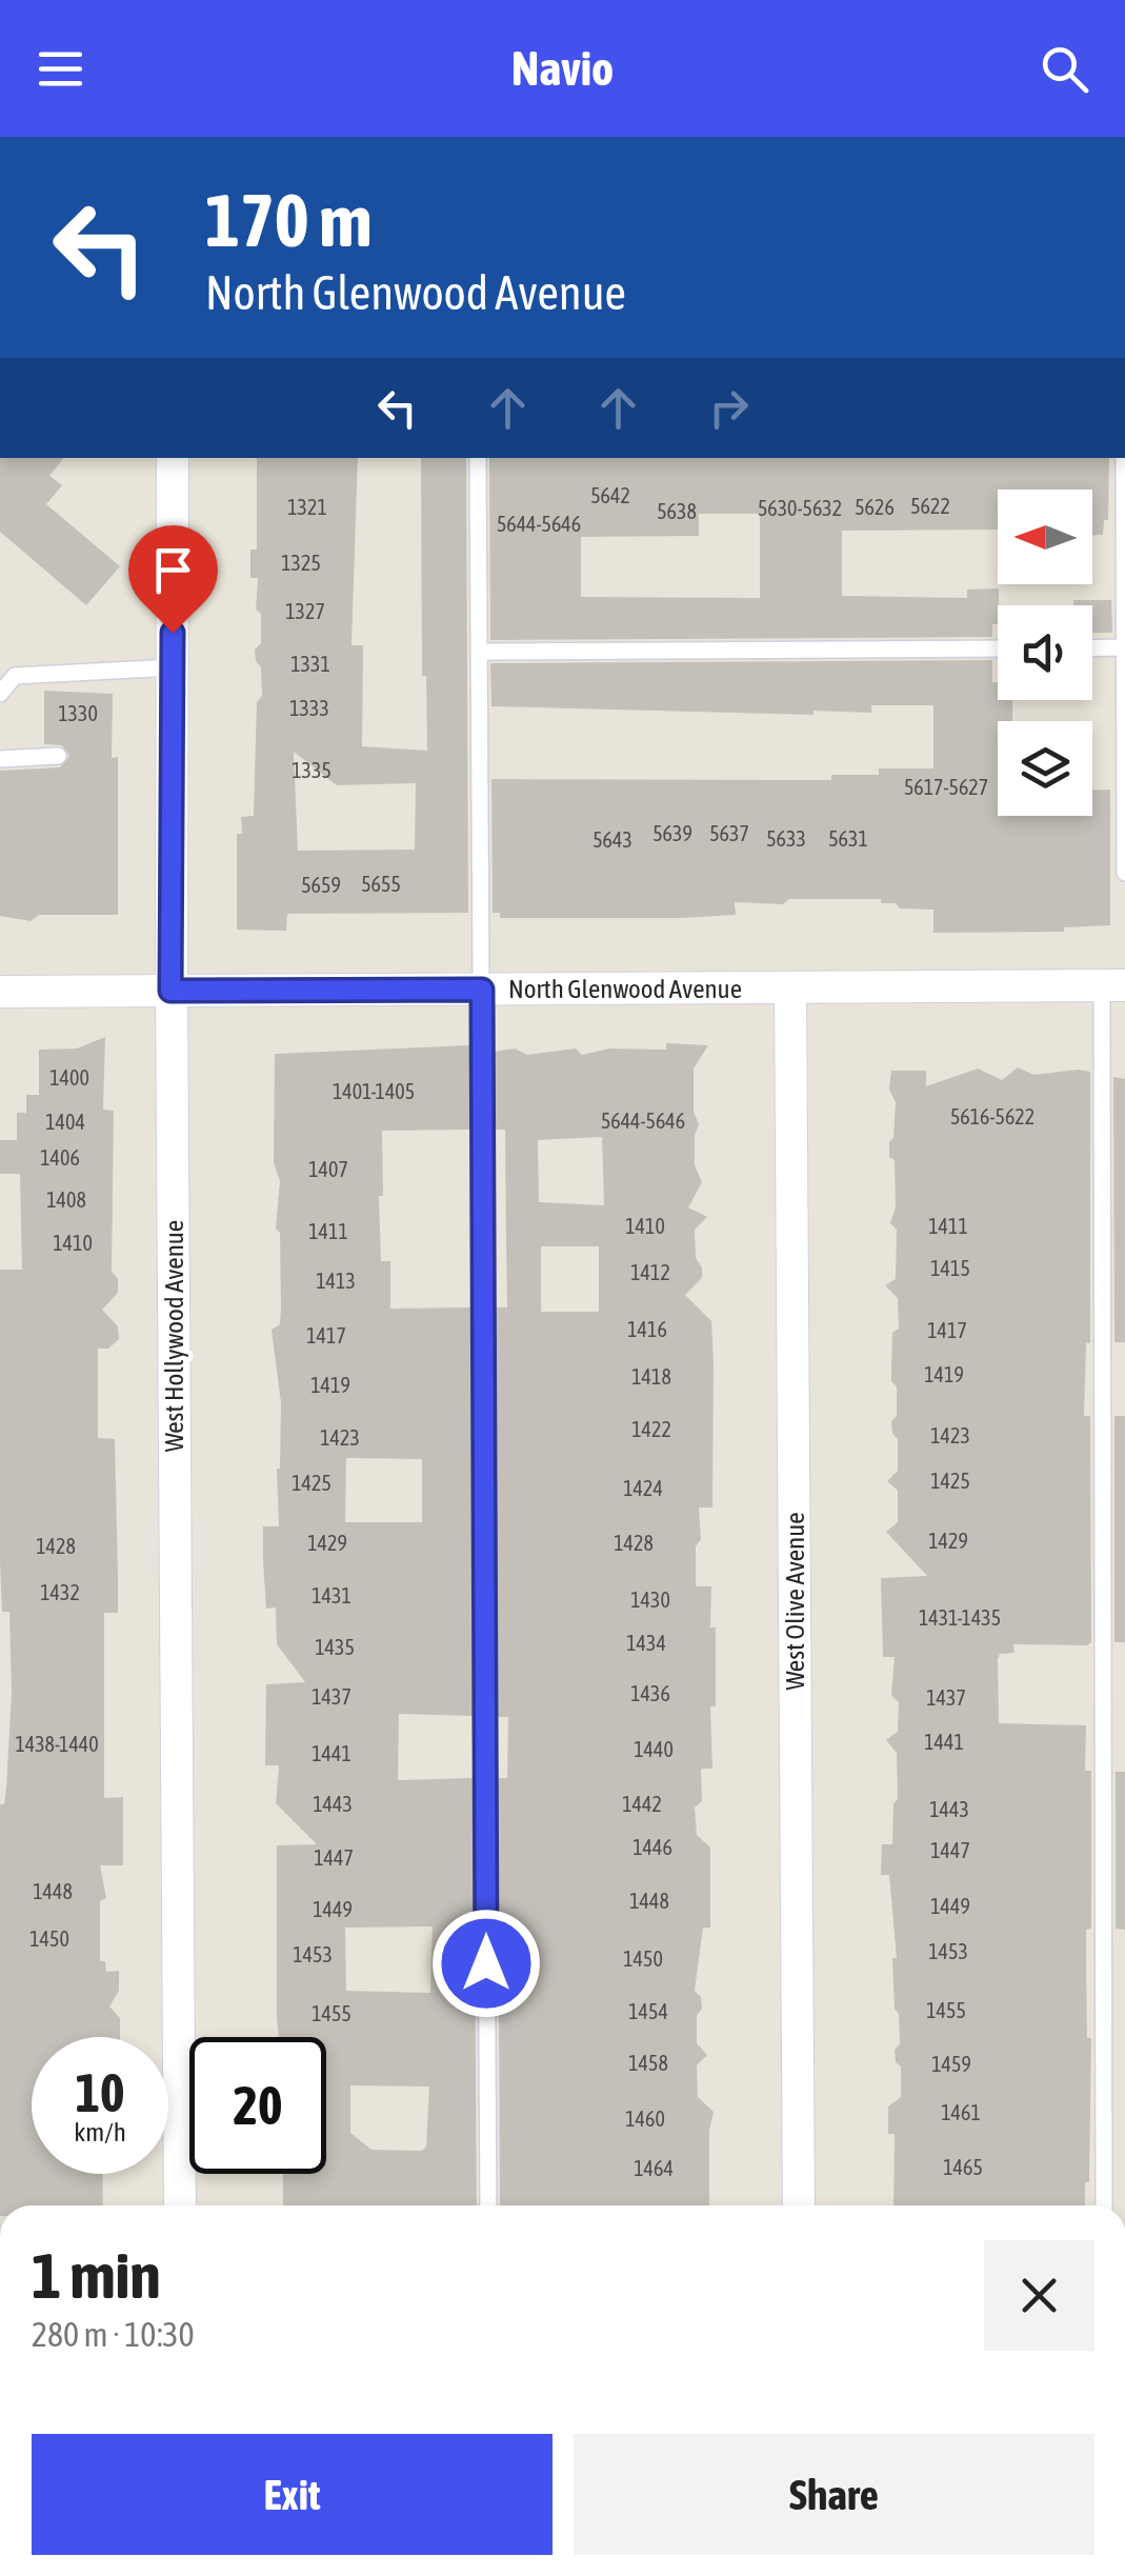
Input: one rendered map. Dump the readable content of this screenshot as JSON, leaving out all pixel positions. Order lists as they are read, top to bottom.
{
  "streets": {
    "street": ["North Glenwood Avenue", "West Hollywood Avenue", "West Olive Avenue"]
  },
  "crossings": [
    ["North Glenwood Avenue", "West Hollywood Avenue"],
    ["North Glenwood Avenue", "West Olive Avenue"]
  ],
  "house_numbers": [
    "5642",
    "5622",
    "1321",
    "5626",
    "5630-5632",
    "5638",
    "5644-5646",
    "1325",
    "1327",
    "1331",
    "1333",
    "1330",
    "1335",
    "5617-5627",
    "5639",
    "5637",
    "5633",
    "5631",
    "5643",
    "5655",
    "5659",
    "1400",
    "1401-1405",
    "5616-5622",
    "5644-5646",
    "1404",
    "1406",
    "1407",
    "1408",
    "1410",
    "1411",
    "1411",
    "1410",
    "1415",
    "1412",
    "1413",
    "1416",
    "1417",
    "1417",
    "1419",
    "1418",
    "1419",
    "1422",
    "1423",
    "1423",
    "1425",
    "1425",
    "1424",
    "1429",
    "1429",
    "1428",
    "1428",
    "1432",
    "1431",
    "1430",
    "1431-1435",
    "1434",
    "1435",
    "1436",
    "1437",
    "1437",
    "1441",
    "1438-1440",
    "1440",
    "1441",
    "1443",
    "1442",
    "1443",
    "1446",
    "1447",
    "1447",
    "1448",
    "1448",
    "1449",
    "1449",
    "1450",
    "1453",
    "1453",
    "1450",
    "1455",
    "1454",
    "1455",
    "1458",
    "1459",
    "1461",
    "1460",
    "1465",
    "1464"
  ],
  "north": "left",
  "page": {
    "header": "Navio",
    "turn": ["170 m", "North Glenwood Avenue"],
    "speed": "10 km/h",
    "limit": "20",
    "heading": ["1 min", "280 m · 10:30"],
    "buttons": ["Exit", "Share"]
  }
}
